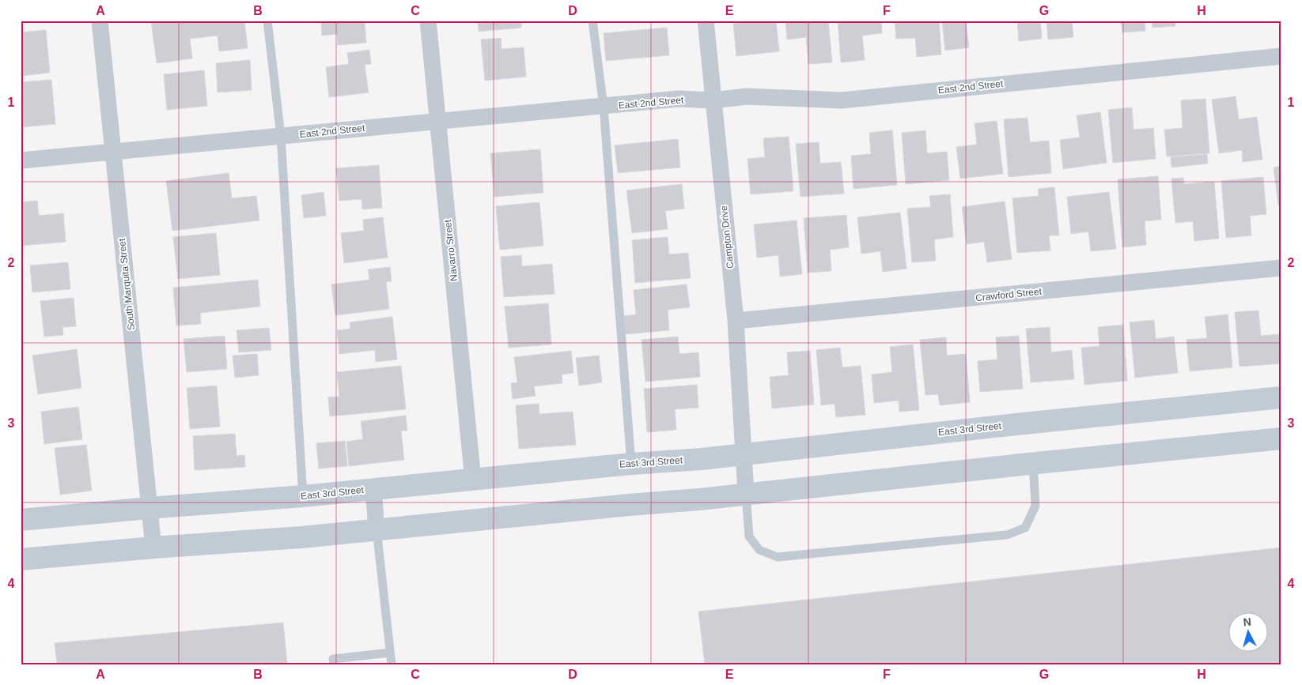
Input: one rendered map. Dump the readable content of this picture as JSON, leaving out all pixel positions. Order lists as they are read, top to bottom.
{
  "streets": {
    "street": [
      "East 2nd Street",
      "Campton Drive",
      "Navarro Street",
      "South Marquita Street",
      "Crawford Street",
      "East 3rd Street"
    ]
  },
  "crossings": [
    ["East 2nd Street", "Campton Drive"],
    ["East 2nd Street", "Navarro Street"],
    ["East 2nd Street", "South Marquita Street"],
    ["Campton Drive", "Crawford Street"],
    ["Campton Drive", "East 3rd Street"],
    ["Navarro Street", "East 3rd Street"],
    ["South Marquita Street", "East 3rd Street"]
  ],
  "north": "top",
  "grid": {
    "columns": [
      "A",
      "B",
      "C",
      "D",
      "E",
      "F",
      "G",
      "H"
    ],
    "rows": [
      "1",
      "2",
      "3",
      "4"
    ]
  }
}
